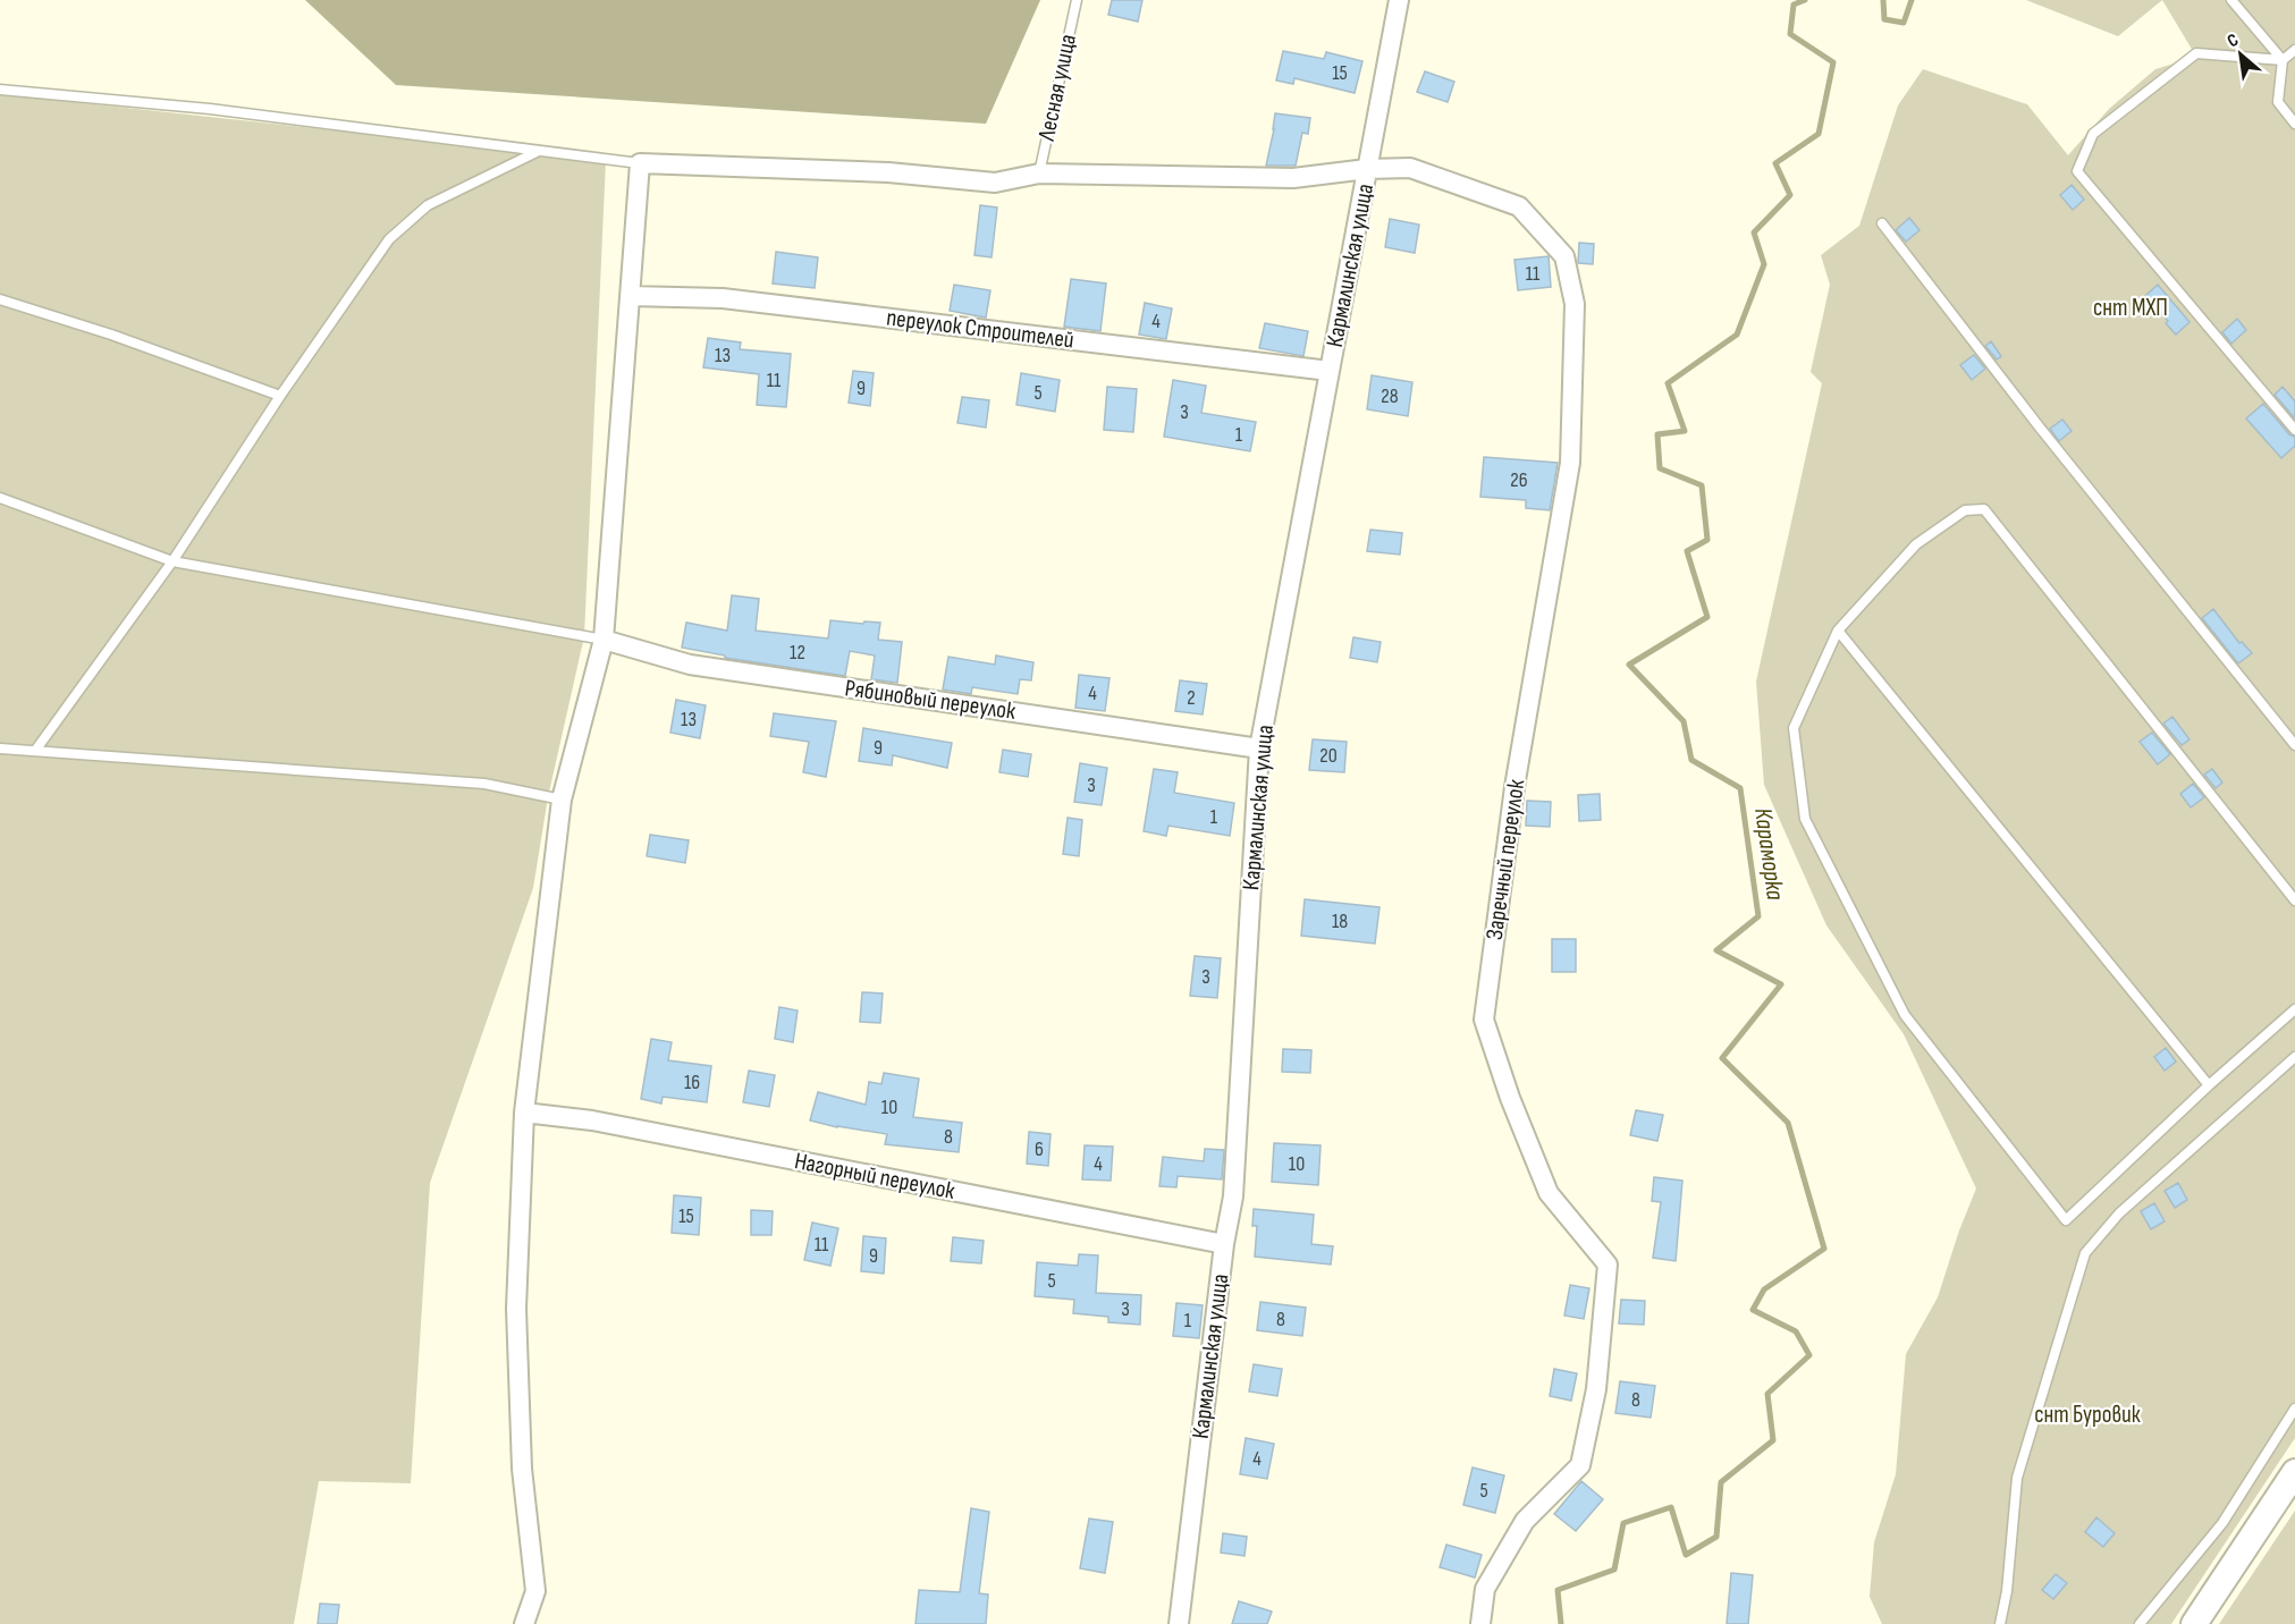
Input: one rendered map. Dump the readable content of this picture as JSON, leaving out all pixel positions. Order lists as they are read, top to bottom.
{
  "streets": {
    "street": [
      "Кармалинская улица",
      "переулок Строителей",
      "Рябиновый переулок",
      "Заречный переулок",
      "Нагорный переулок"
    ],
    "lane": ["Лесная улица"]
  },
  "crossings": [
    ["Лесная улица", "Заречный переулок"],
    ["Кармалинская улица", "переулок Строителей"],
    ["Кармалинская улица", "Рябиновый переулок"],
    ["Кармалинская улица", "Заречный переулок"],
    ["Кармалинская улица", "Нагорный переулок"]
  ],
  "water": ["Караморка"],
  "parks": ["снт МХП", "снт Буровик"],
  "house_numbers": [
    "15",
    "11",
    "4",
    "13",
    "11",
    "9",
    "5",
    "28",
    "3",
    "1",
    "26",
    "12",
    "4",
    "2",
    "13",
    "9",
    "20",
    "3",
    "1",
    "18",
    "3",
    "16",
    "10",
    "8",
    "6",
    "4",
    "10",
    "15",
    "11",
    "9",
    "5",
    "3",
    "8",
    "1",
    "8",
    "4",
    "5"
  ],
  "north": "top left"
}
